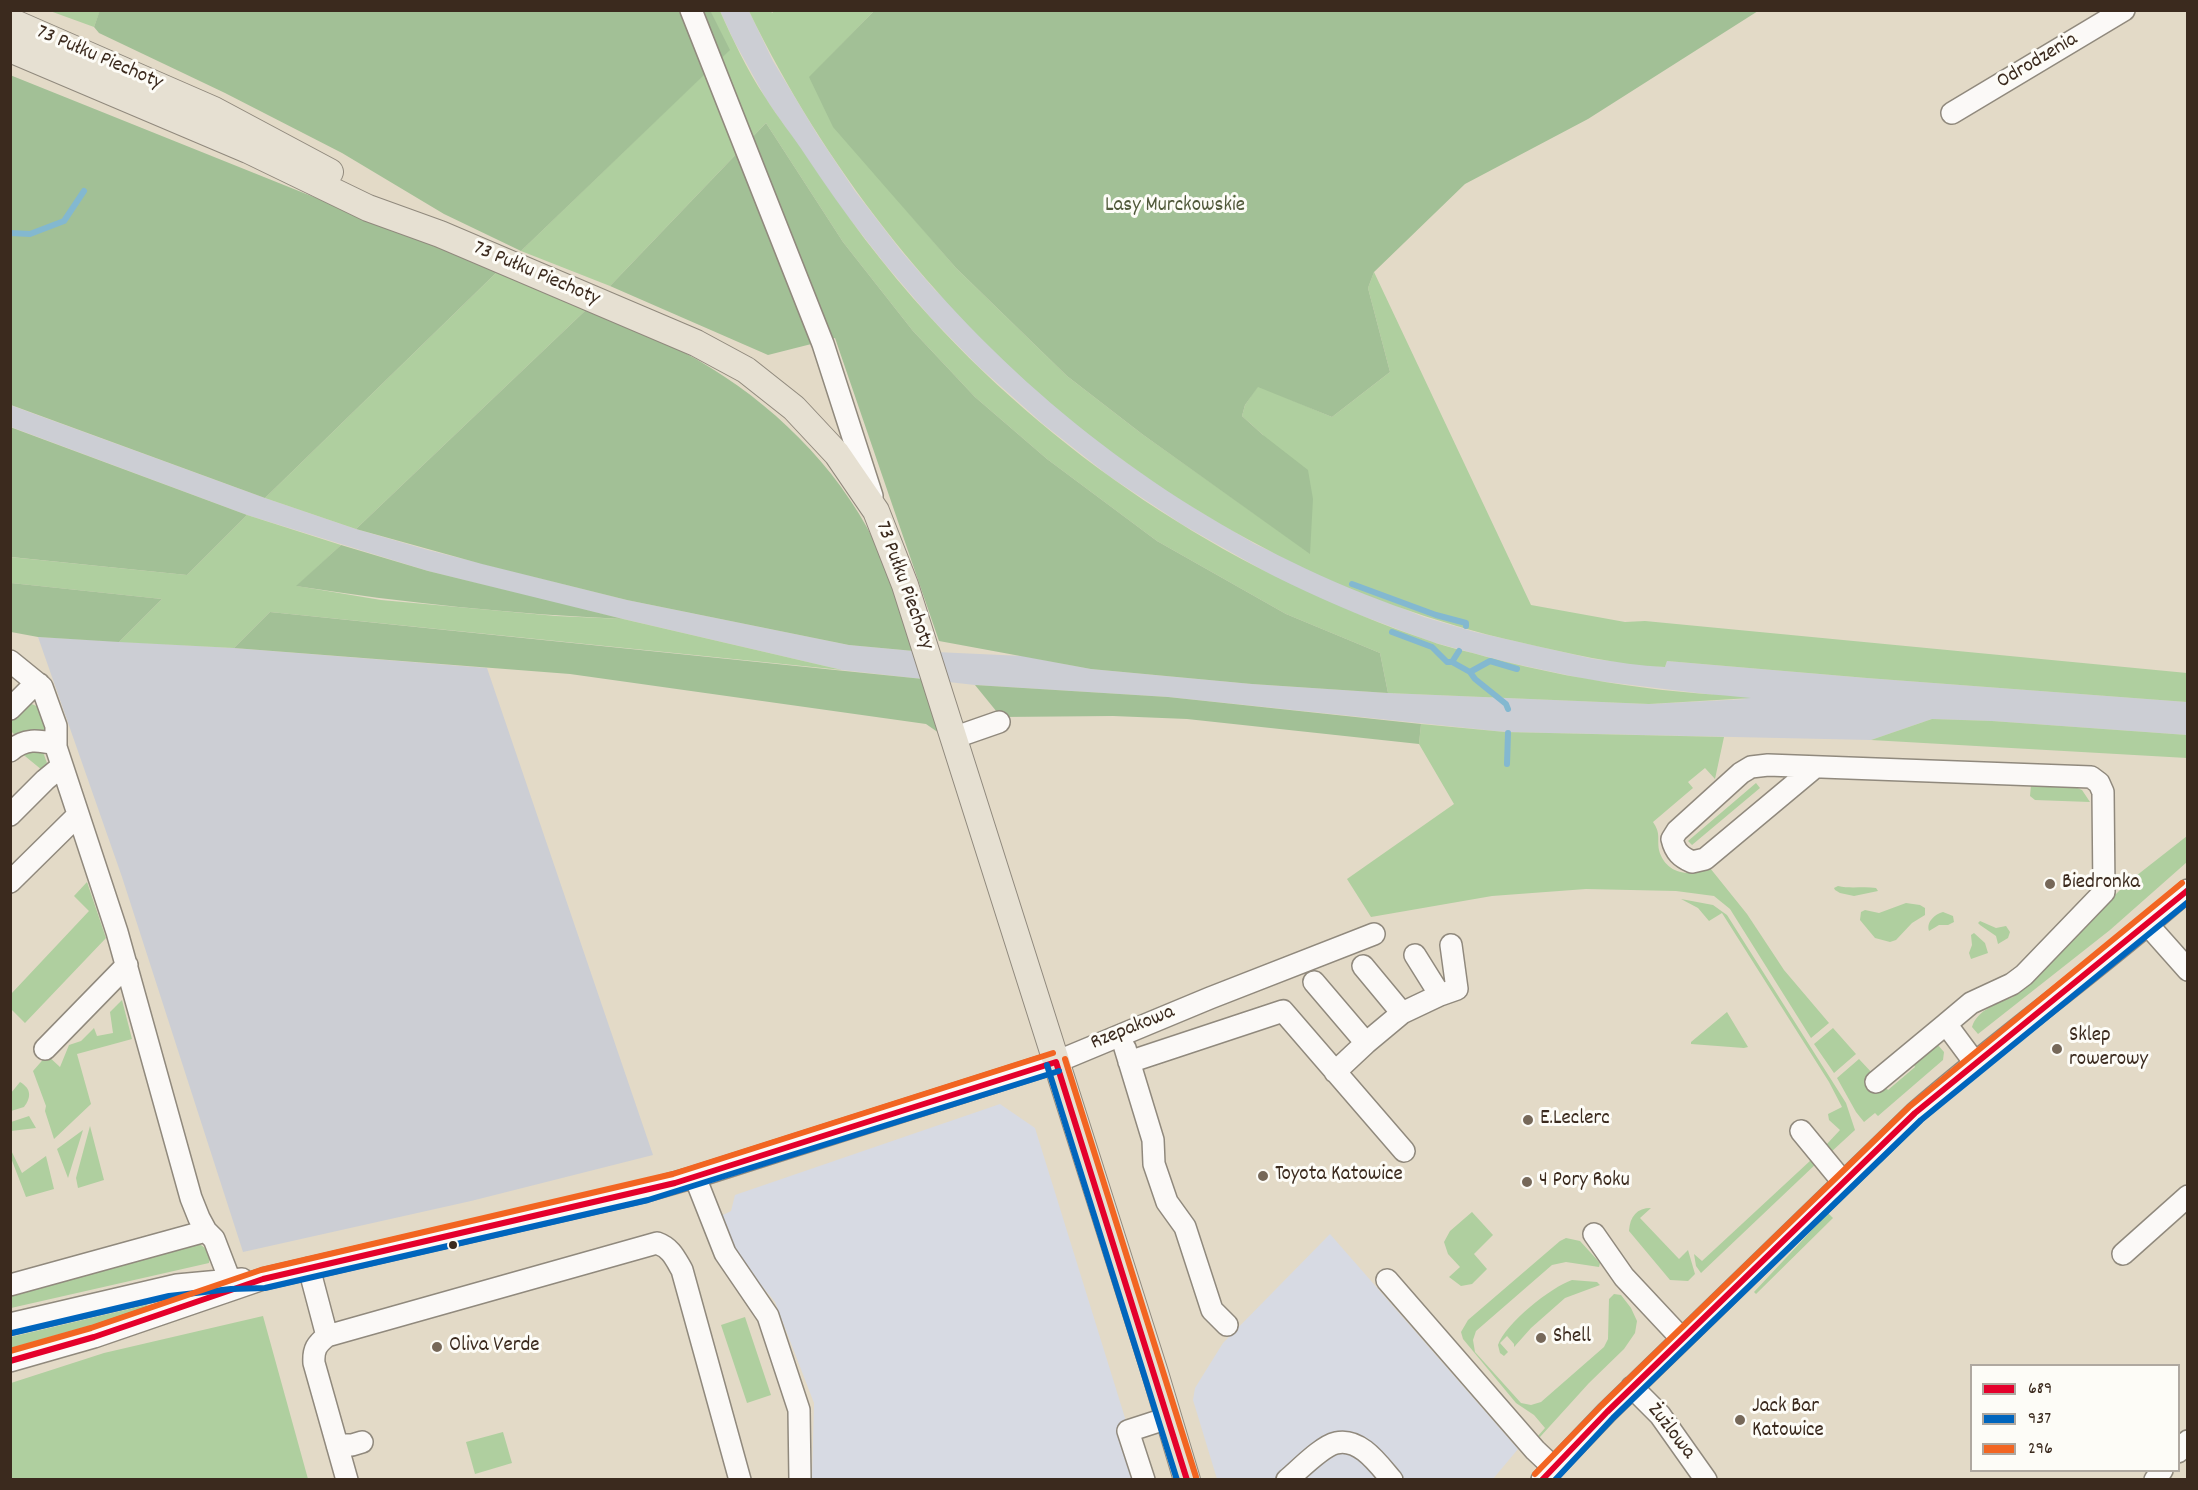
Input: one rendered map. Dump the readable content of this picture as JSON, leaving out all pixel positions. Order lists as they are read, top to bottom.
{
  "streets": {
    "main road": ["73 Pułku Piechoty"],
    "street": ["Odrodzenia", "Rzepakowa", "Żużlowa"]
  },
  "crossings": [
    ["73 Pułku Piechoty", "Rzepakowa"]
  ],
  "parks": ["Lasy Murckowskie"],
  "places": [
    "Biedronka",
    "Sklep rowerowy",
    "E.Leclerc",
    "Toyota Katowice",
    "4 Pory Roku",
    "Shell",
    "Oliva Verde",
    "Jack Bar Katowice"
  ],
  "lines": ["transit line 296", "transit line 689", "transit line 937"],
  "legend": ["689", "937", "296"]
}
